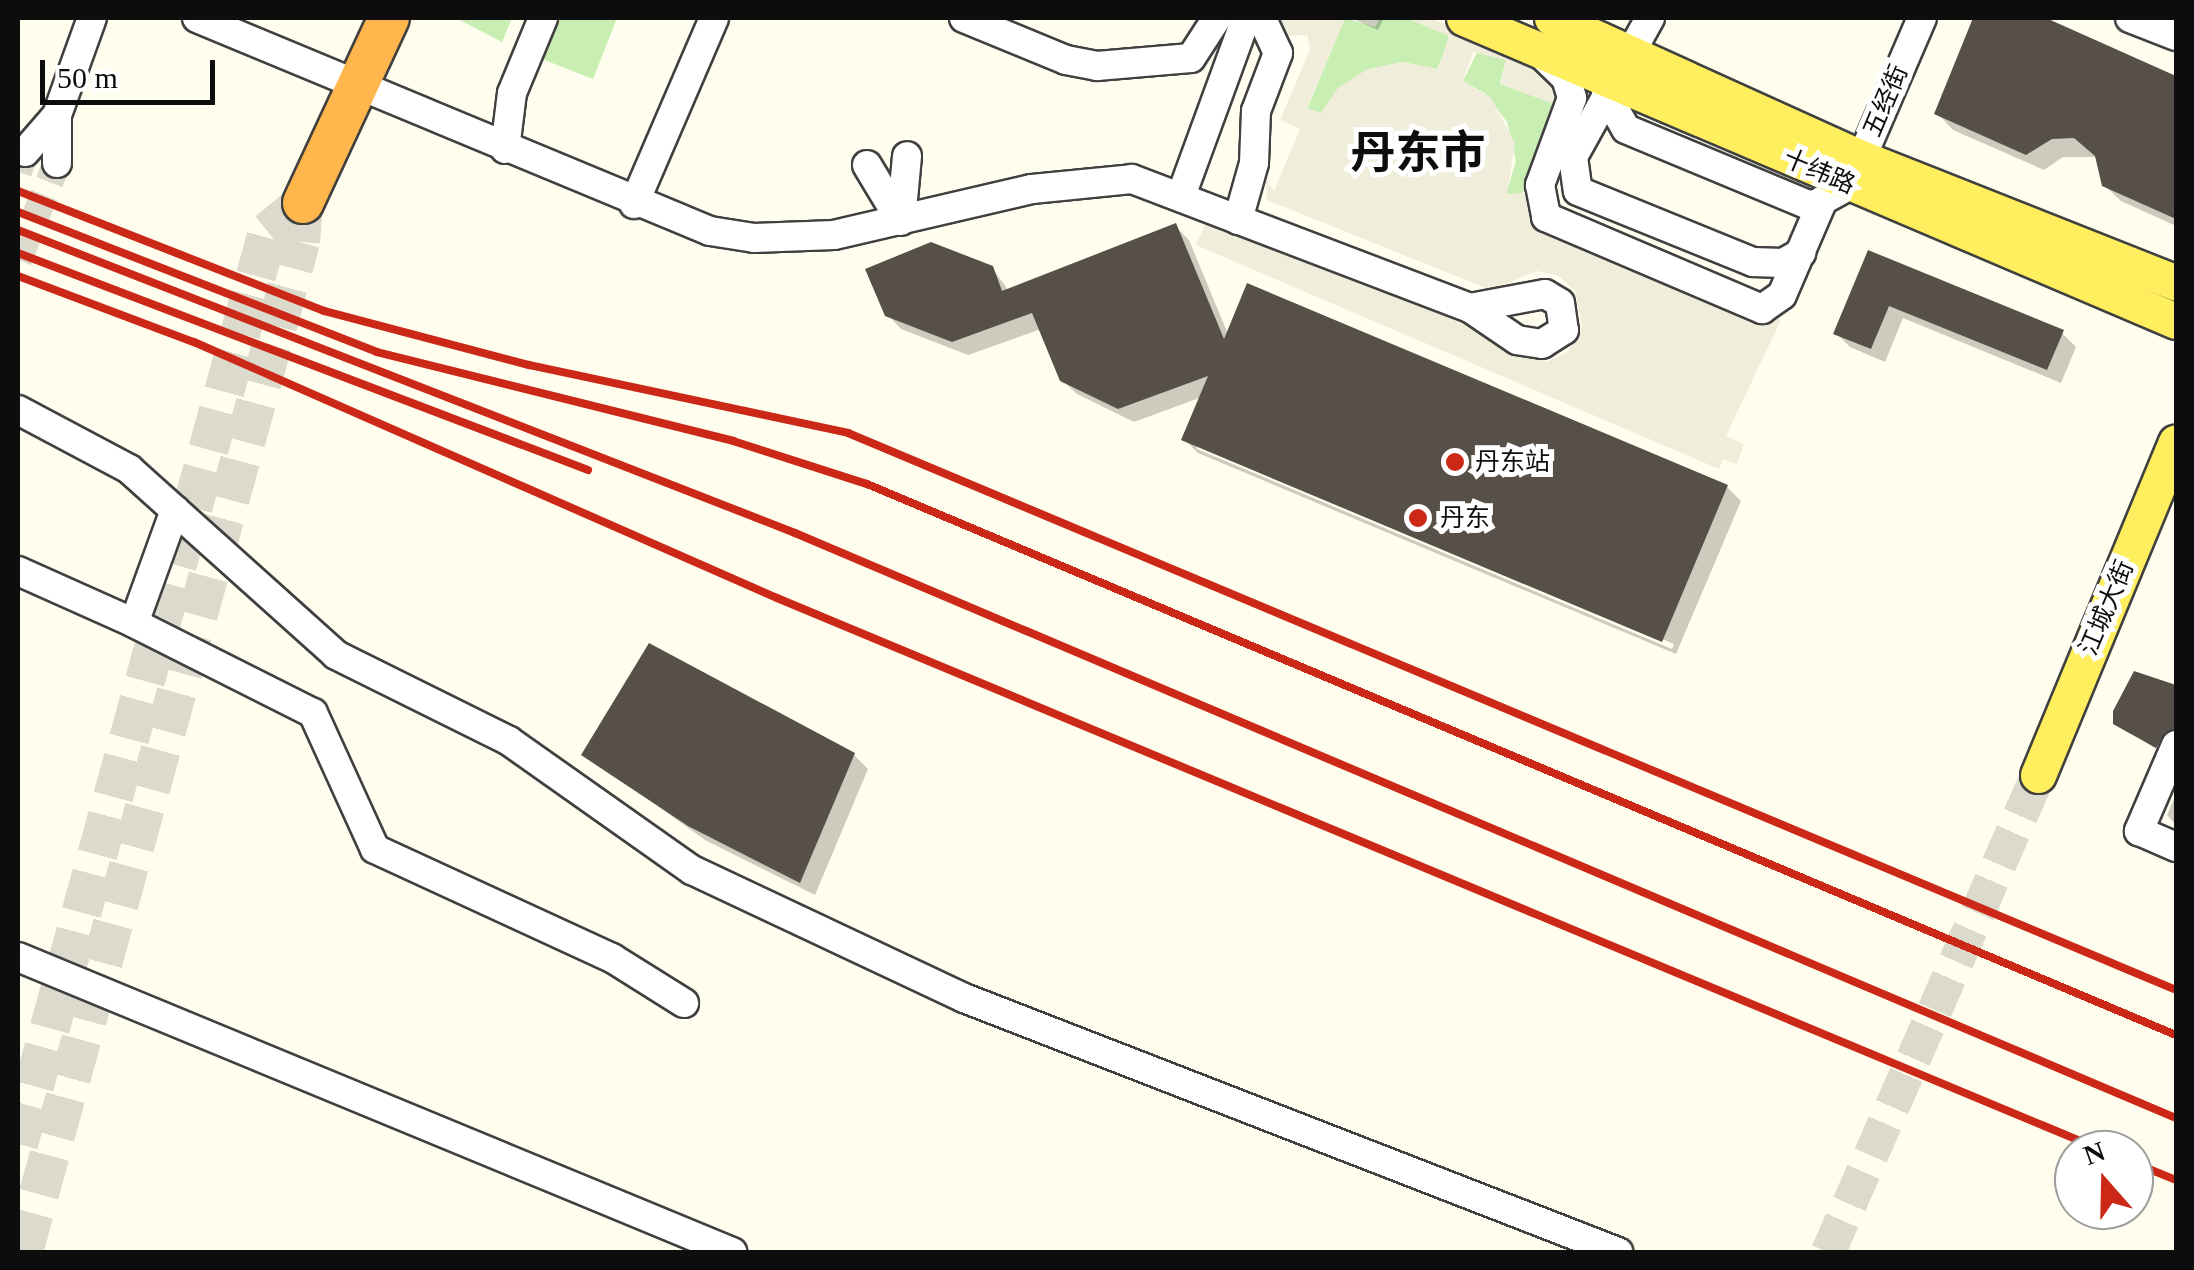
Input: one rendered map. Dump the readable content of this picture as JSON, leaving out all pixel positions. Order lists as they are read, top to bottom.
{
  "streets": {
    "main road": ["十纬路", "江城大街"],
    "street": ["五经街"]
  },
  "crossings": [
    ["五经街", "十纬路"]
  ],
  "districts": ["丹东市"],
  "places": ["丹东站", "丹东"],
  "scale_bar": "50 m",
  "north": "top"
}
